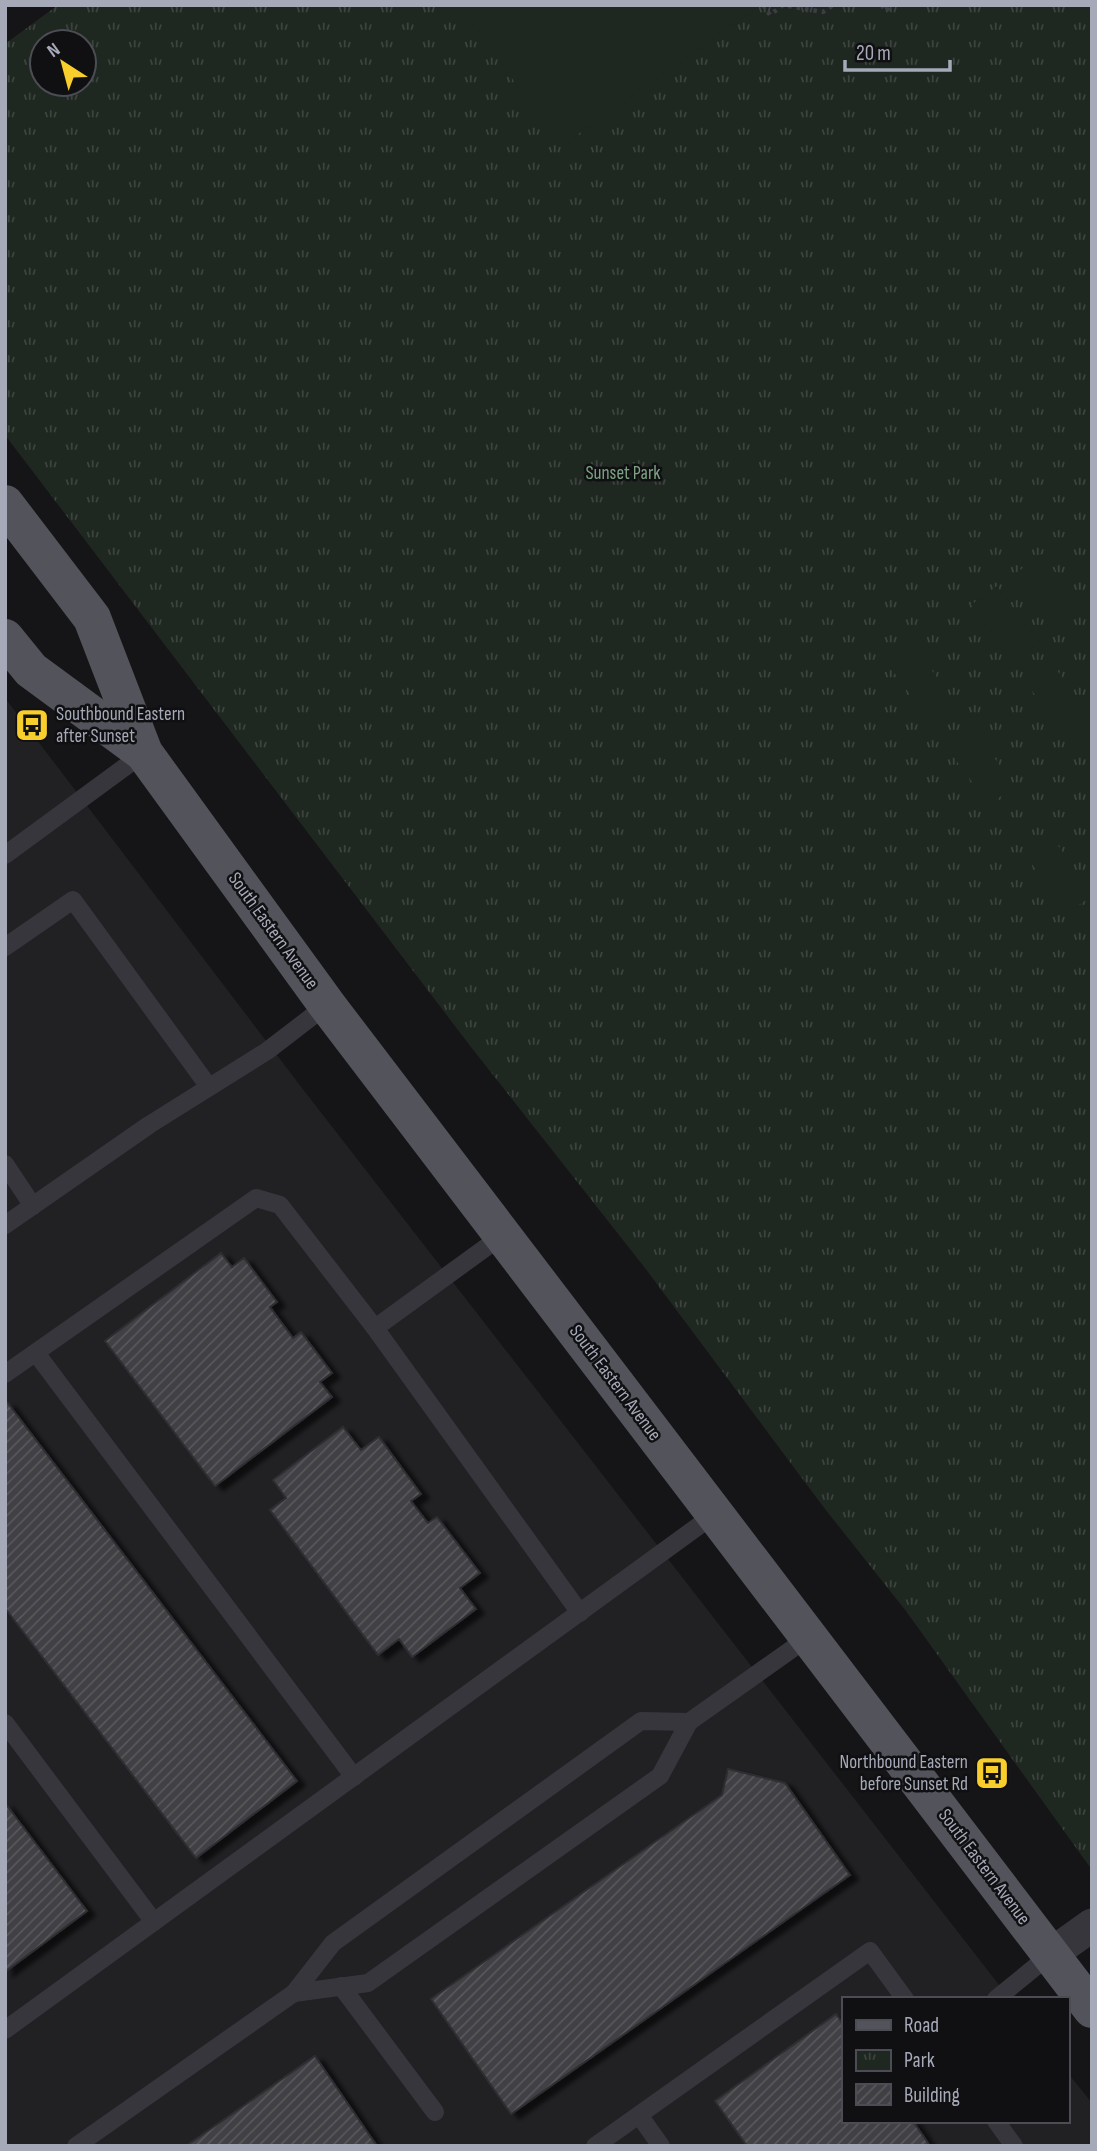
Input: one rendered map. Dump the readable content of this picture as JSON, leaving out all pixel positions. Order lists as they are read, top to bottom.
{
  "streets": {
    "main road": ["South Eastern Avenue"]
  },
  "parks": ["Sunset Park"],
  "places": {
    "bus stop": ["Southbound Eastern after Sunset", "Northbound Eastern before Sunset Rd"]
  },
  "legend": ["Road", "Park", "Building"],
  "scale_bar": "20 m",
  "north": "top left"
}
